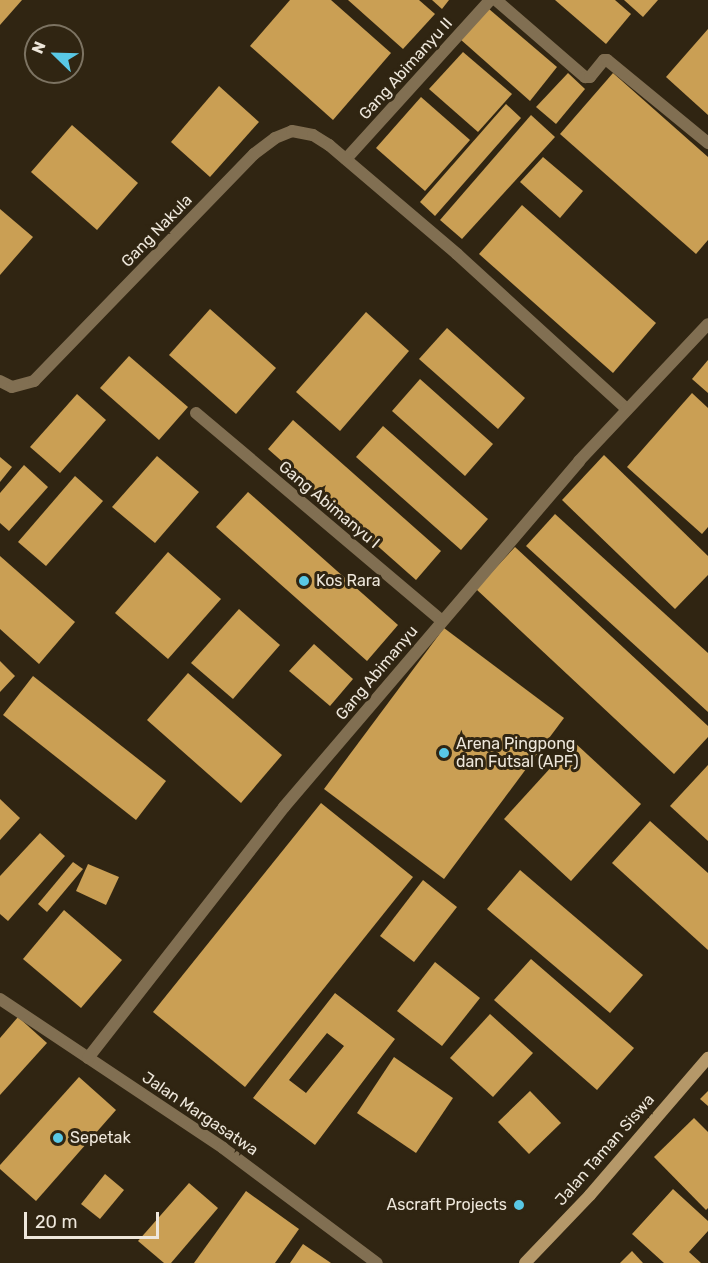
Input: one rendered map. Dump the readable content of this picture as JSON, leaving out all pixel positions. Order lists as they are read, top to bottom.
{
  "streets": {
    "main road": ["Jalan Taman Siswa"],
    "street": [
      "Gang Abimanyu II",
      "Gang Nakula",
      "Gang Abimanyu I",
      "Gang Abimanyu",
      "Jalan Margasatwa"
    ]
  },
  "crossings": [
    ["Gang Abimanyu II", "Gang Nakula"],
    ["Gang Nakula", "Gang Abimanyu"],
    ["Gang Abimanyu I", "Gang Abimanyu"],
    ["Gang Abimanyu", "Jalan Margasatwa"]
  ],
  "places": [
    "Kos Rara",
    "Arena Pingpong dan Futsal (APF)",
    "Sepetak",
    "Ascraft Projects"
  ],
  "scale_bar": "20 m",
  "north": "top left"
}
